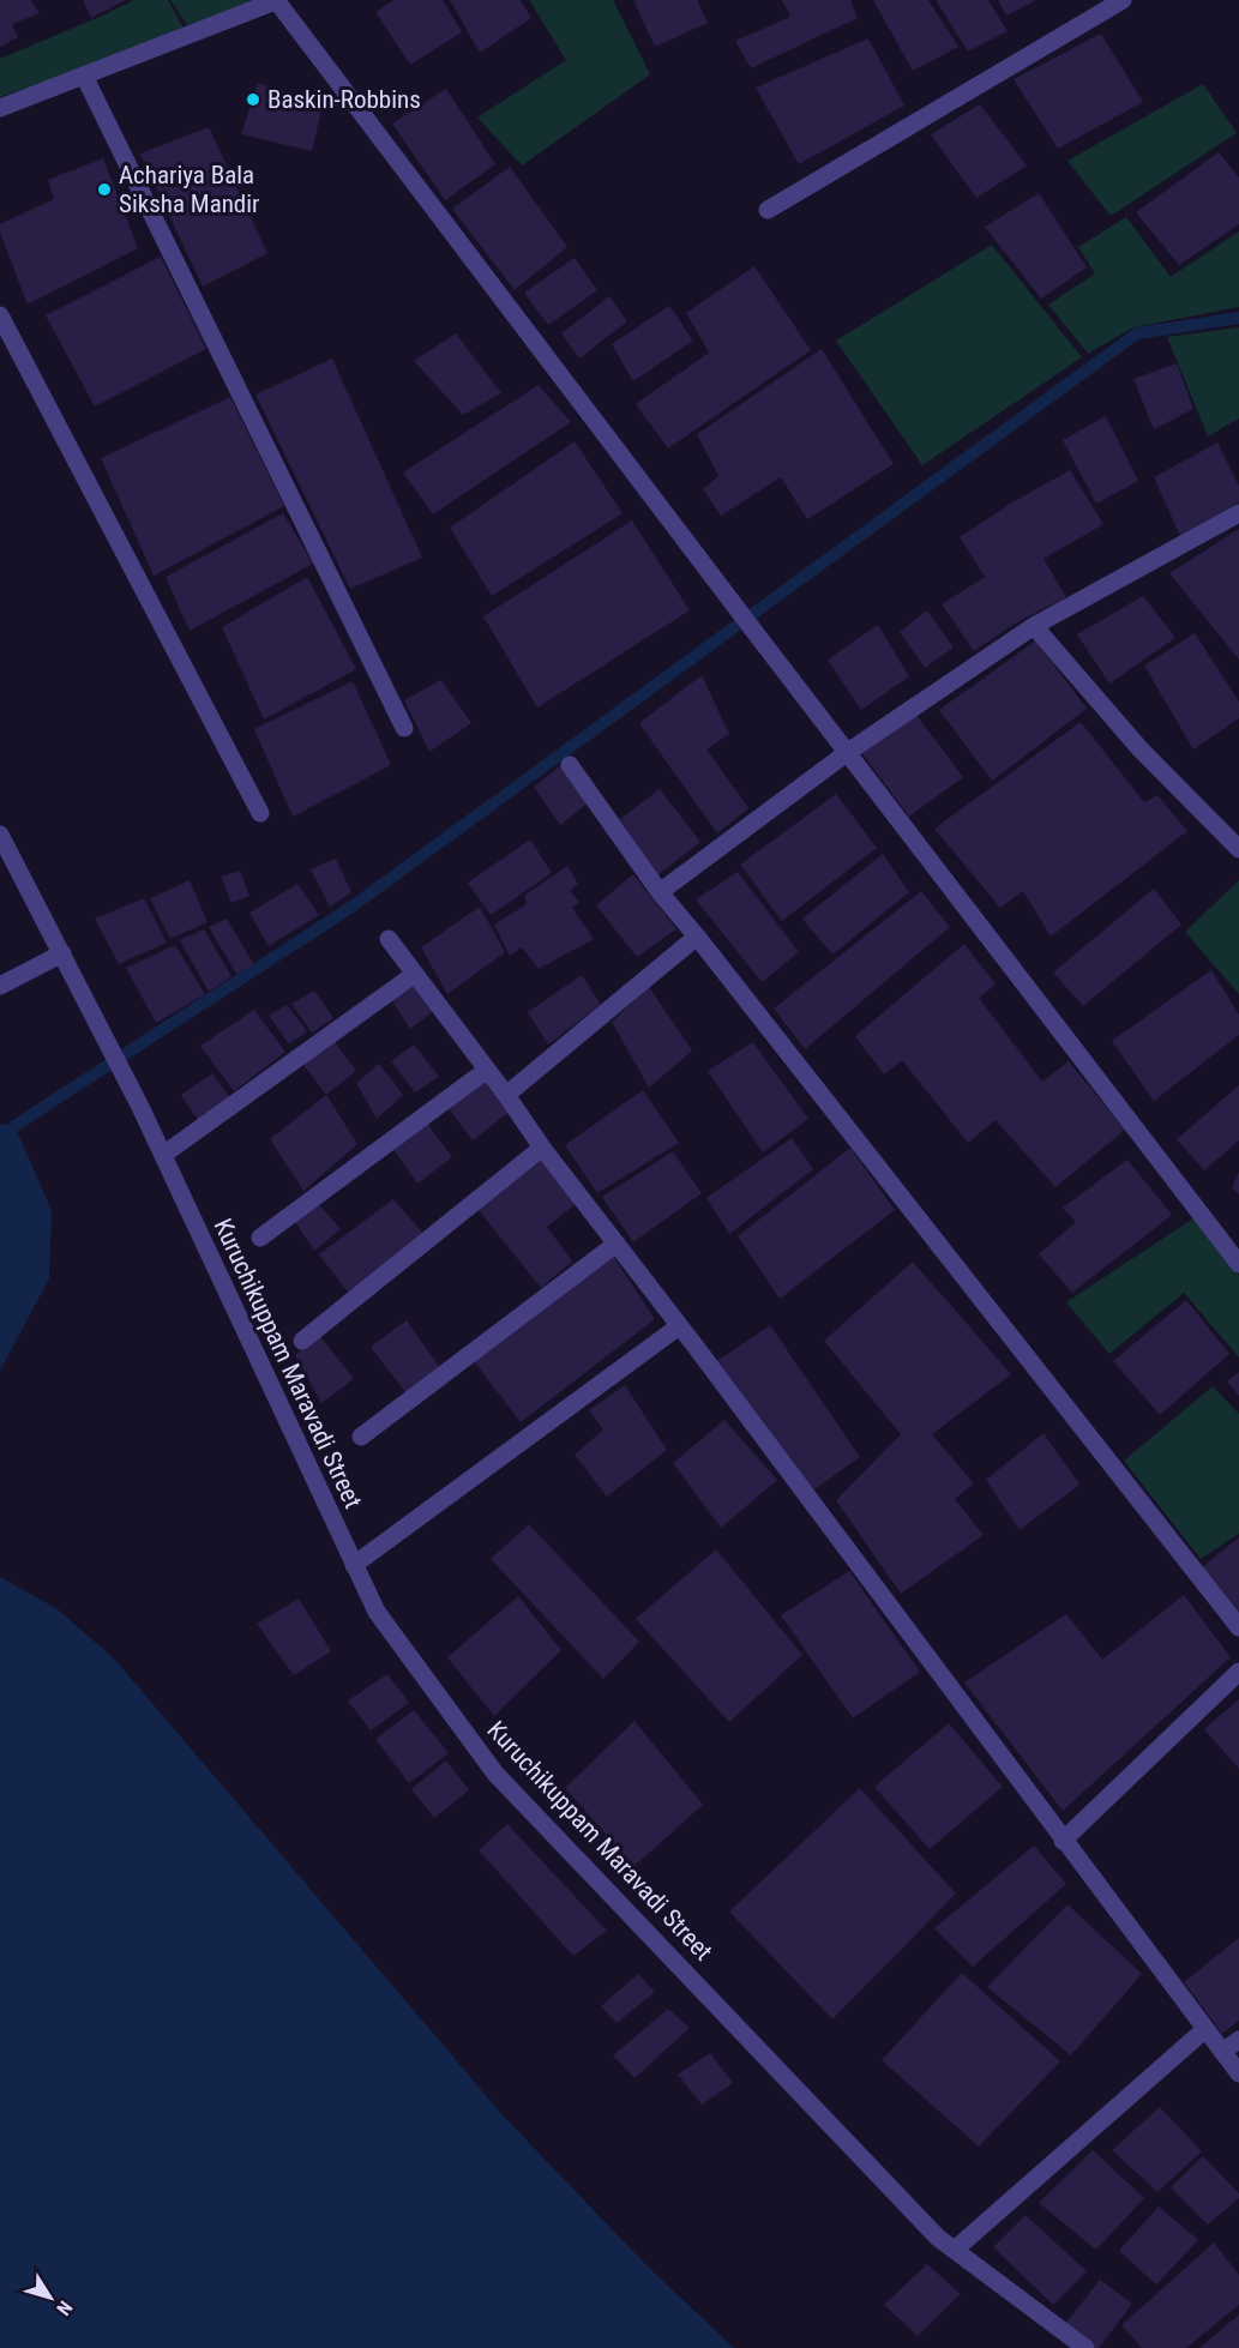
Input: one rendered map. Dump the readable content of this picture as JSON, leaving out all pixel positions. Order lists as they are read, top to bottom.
{
  "streets": {
    "street": ["Kuruchikuppam Maravadi Street"]
  },
  "places": ["Baskin-Robbins", "Achariya Bala Siksha Mandir"],
  "north": "bottom right"
}
